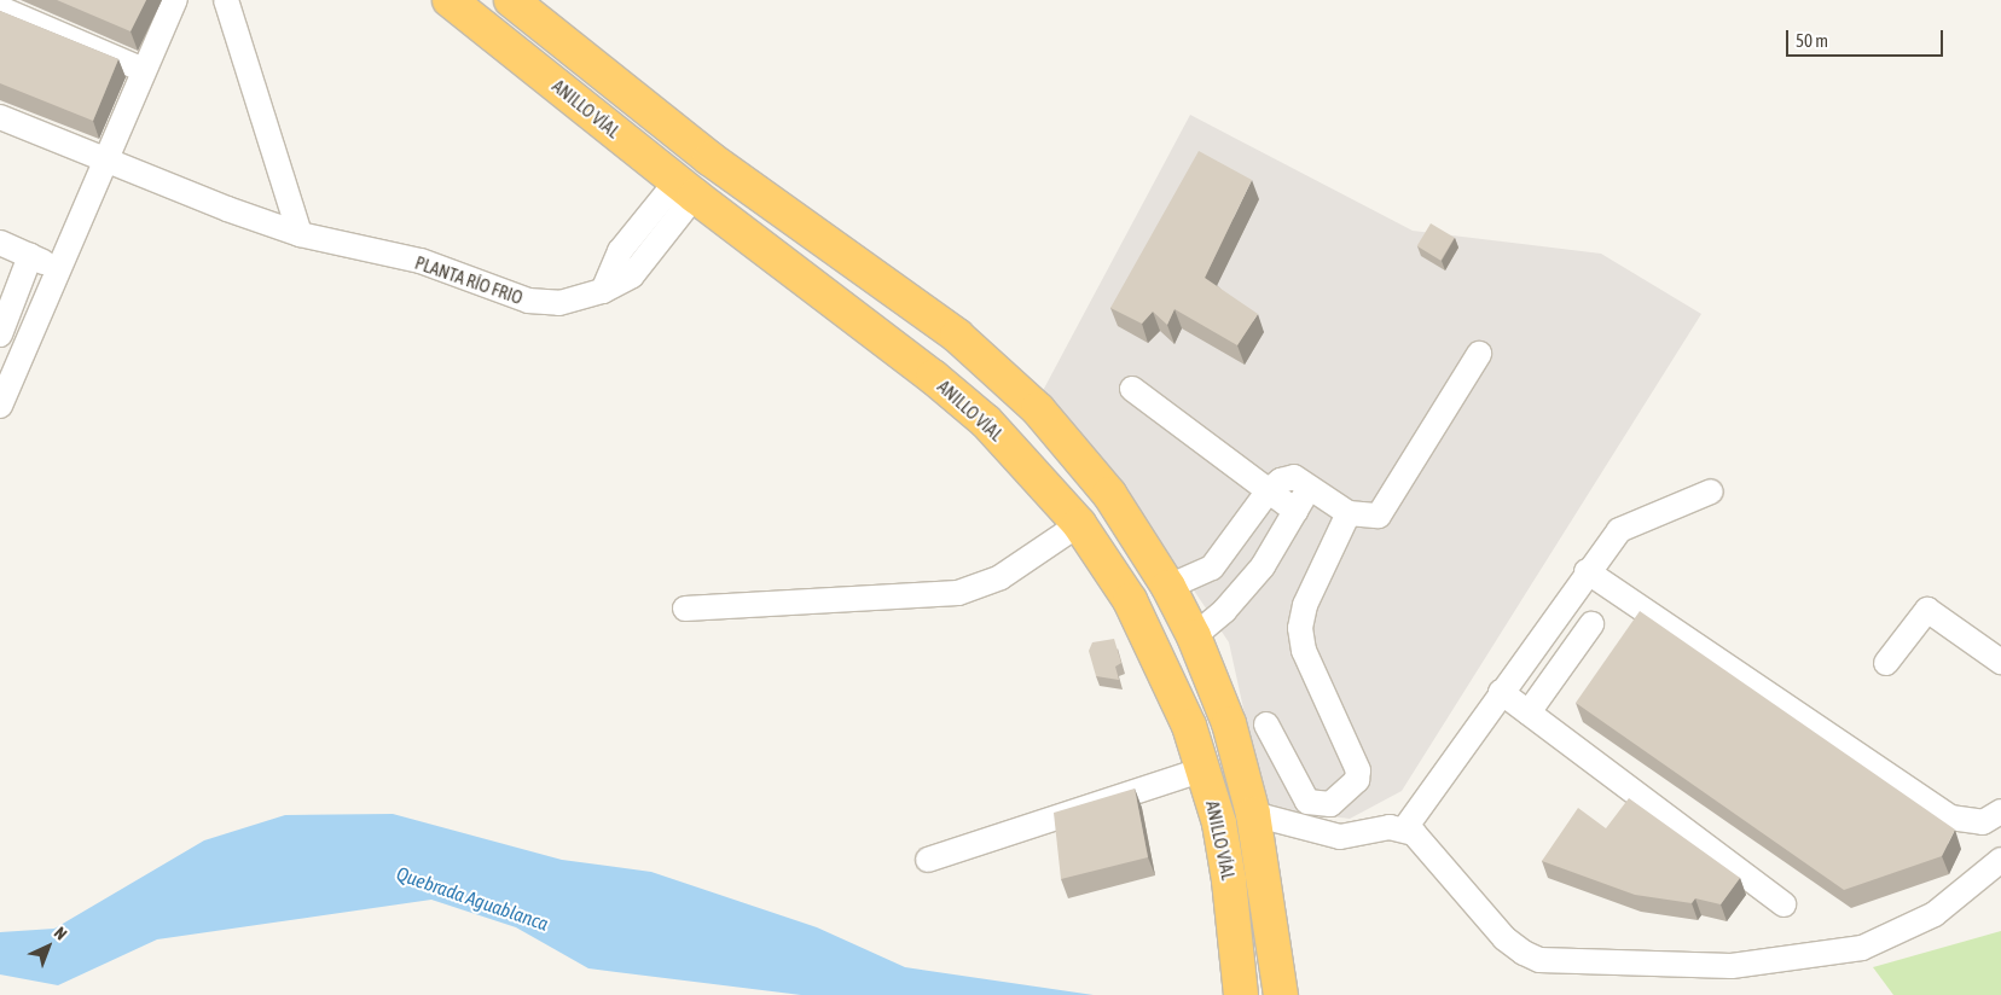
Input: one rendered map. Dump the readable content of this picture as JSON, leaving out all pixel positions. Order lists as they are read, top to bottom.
{
  "streets": {
    "highway": ["ANILLO VÍAL"],
    "lane": ["PLANTA RÍO FRIO"]
  },
  "crossings": [
    ["ANILLO VÍAL", "PLANTA RÍO FRIO"]
  ],
  "water": ["Quebrada Aguablanca"],
  "scale_bar": "50 m",
  "north": "top right"
}
